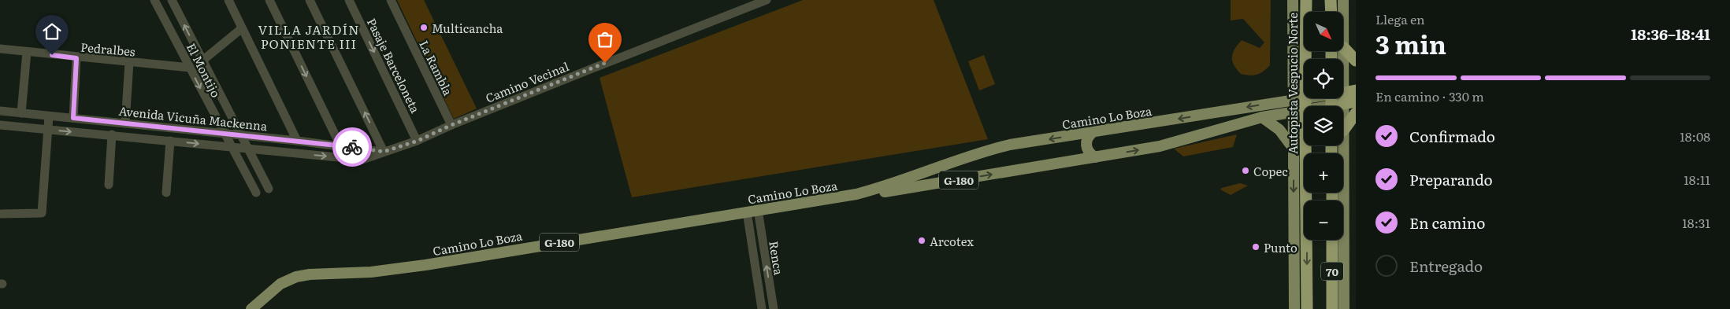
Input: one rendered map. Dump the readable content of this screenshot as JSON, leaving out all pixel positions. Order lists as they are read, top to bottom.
{
  "streets": {
    "highway": ["Autopista Vespucio Norte", "G-180", "70"],
    "main road": ["Camino Lo Boza"],
    "street": [
      "Pedralbes",
      "Pasaje Barceloneta",
      "La Rambla",
      "El Montijo",
      "Camino Vecinal",
      "Avenida Vicuña Mackenna",
      "Renca"
    ]
  },
  "crossings": [
    ["Pedralbes", "El Montijo"],
    ["Pasaje Barceloneta", "Camino Vecinal"],
    ["La Rambla", "Camino Vecinal"],
    ["El Montijo", "Camino Vecinal"],
    ["El Montijo", "Avenida Vicuña Mackenna"],
    ["Camino Vecinal", "Avenida Vicuña Mackenna"],
    ["Camino Lo Boza", "Renca"]
  ],
  "one_way": ["Autopista Vespucio Norte"],
  "districts": ["VILLA JARDÍN PONIENTE III"],
  "places": [
    "Multicancha",
    "Copec",
    "Arcotex",
    "Punto"
  ],
  "north": "bottom right",
  "page": {
    "heading": ["3 min", "Llega en", "18:36–18:41"],
    "map_buttons": ["+", "−"],
    "bar": "En camino · 330 m",
    "list": [
      ["Confirmado", "18:08"],
      ["Preparando", "18:11"],
      ["En camino", "18:31"],
      "Entregado"
    ]
  }
}
